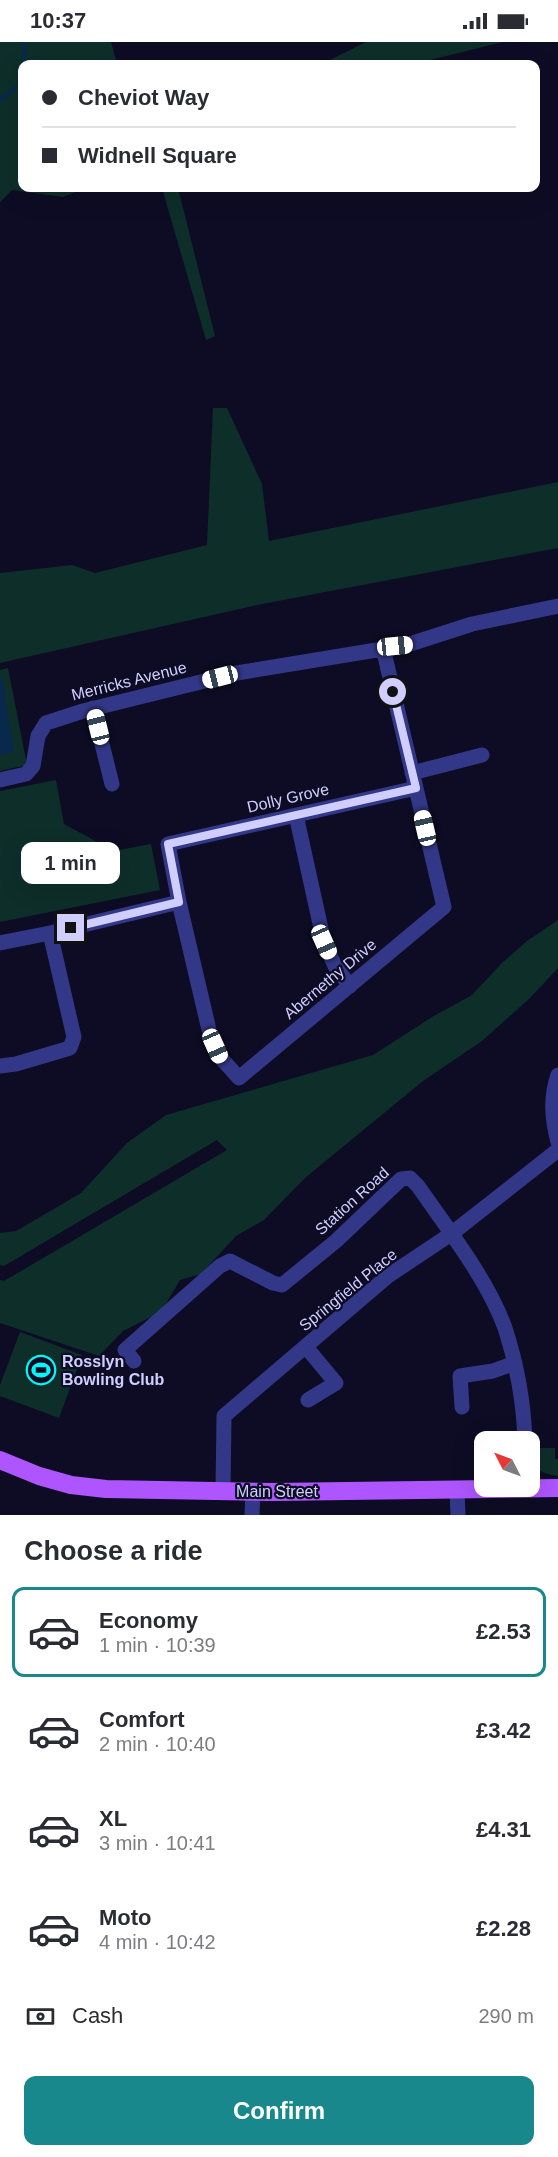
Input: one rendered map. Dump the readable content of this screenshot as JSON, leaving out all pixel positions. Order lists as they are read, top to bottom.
{
  "streets": {
    "main road": ["Main Street"],
    "street": [
      "Merricks Avenue",
      "Dolly Grove",
      "Abernethy Drive",
      "Station Road",
      "Springfield Place"
    ]
  },
  "crossings": [
    ["Dolly Grove", "Abernethy Drive"],
    ["Station Road", "Springfield Place"],
    ["Springfield Place", "Main Street"]
  ],
  "places": {
    "sports": ["Rosslyn Bowling Club"]
  },
  "north": "top left",
  "page": {
    "status": "10:37",
    "banner": ["Cheviot Way", "Widnell Square"],
    "bubble": "1 min",
    "heading": "Choose a ride",
    "list": [
      {
        "name": "Economy",
        "note": "1 min · 10:39",
        "value": "£2.53"
      },
      {
        "name": "Comfort",
        "note": "2 min · 10:40",
        "value": "£3.42"
      },
      {
        "name": "XL",
        "note": "3 min · 10:41",
        "value": "£4.31"
      },
      {
        "name": "Moto",
        "note": "4 min · 10:42",
        "value": "£2.28"
      }
    ],
    "pay": ["Cash", "290 m"],
    "buttons": "Confirm"
  }
}
